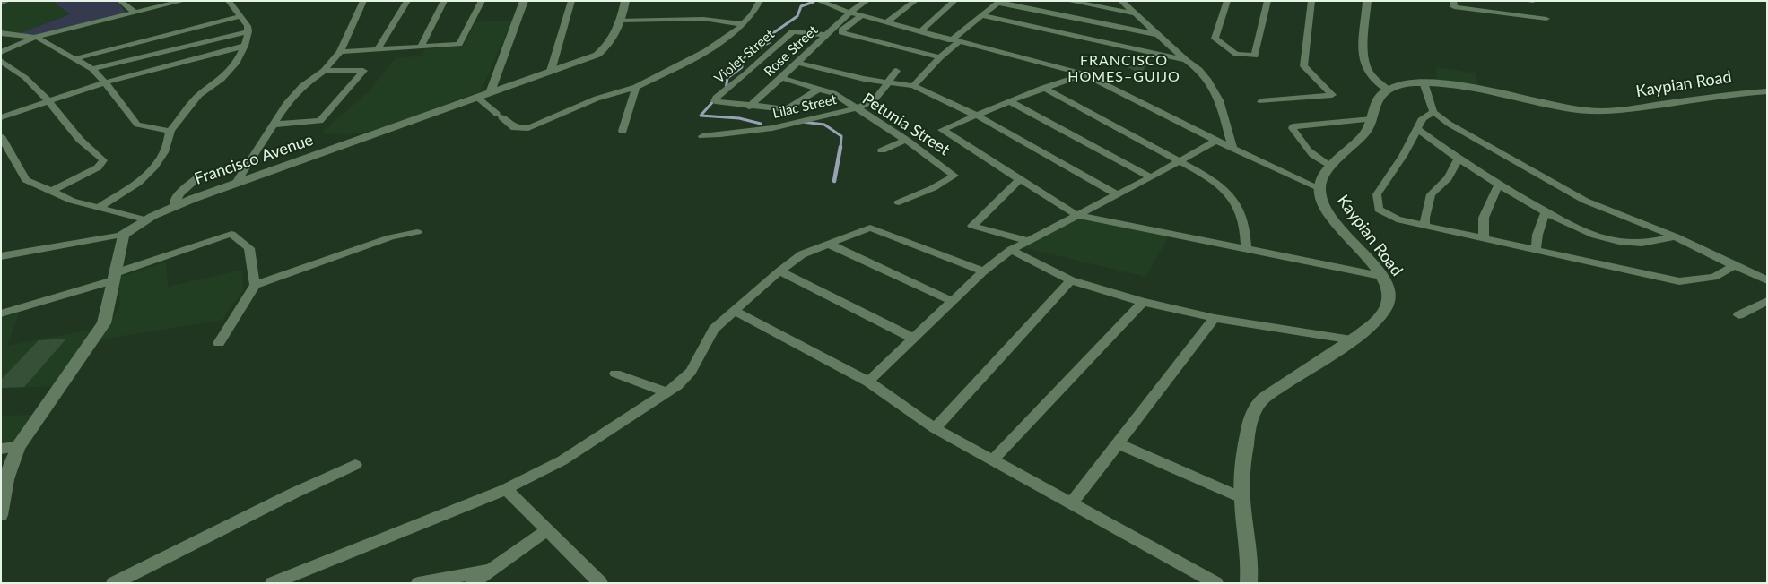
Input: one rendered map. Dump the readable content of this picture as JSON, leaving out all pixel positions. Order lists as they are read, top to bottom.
{
  "streets": {
    "street": [
      "Rose Street",
      "Violet Street",
      "Kaypian Road",
      "Lilac Street",
      "Petunia Street",
      "Francisco Avenue"
    ]
  },
  "crossings": [
    ["Rose Street", "Violet Street"],
    ["Rose Street", "Petunia Street"],
    ["Lilac Street", "Petunia Street"]
  ],
  "districts": ["FRANCISCO HOMES–GUIJO"]
}
